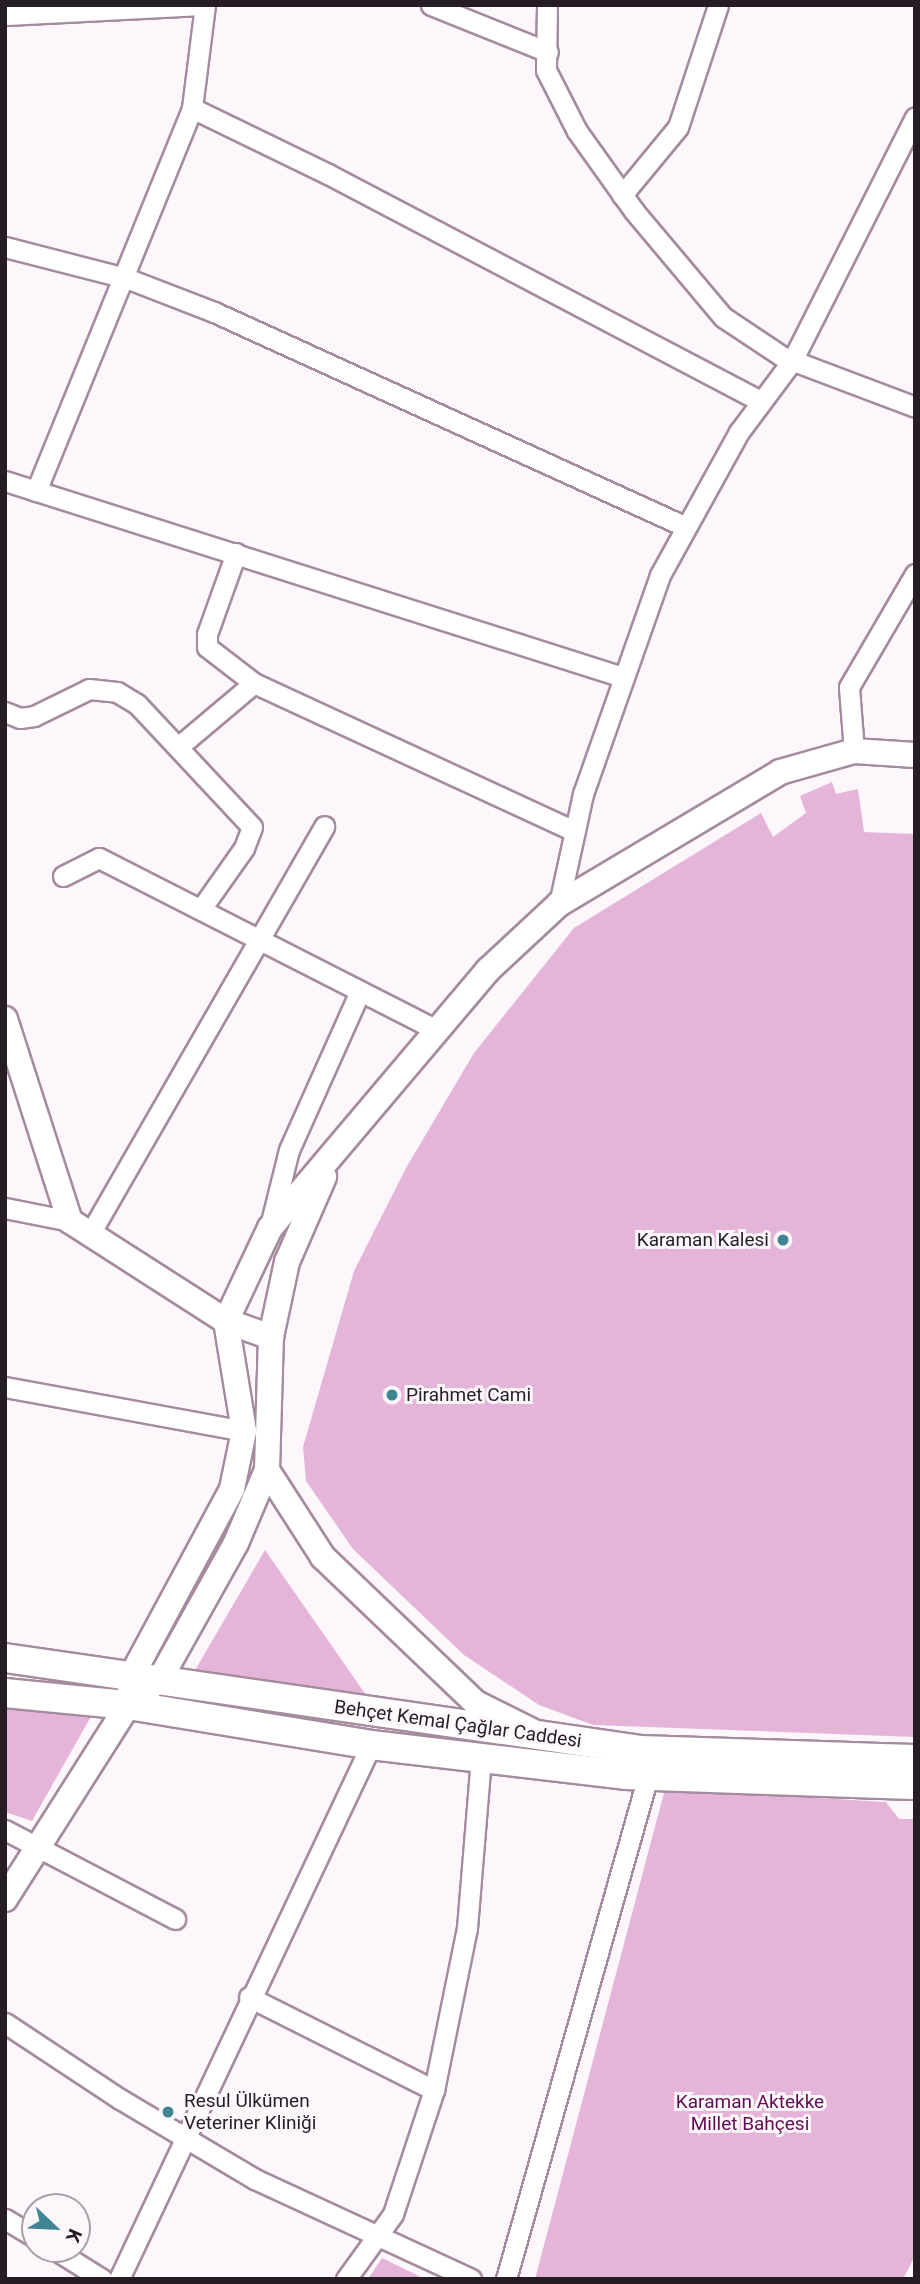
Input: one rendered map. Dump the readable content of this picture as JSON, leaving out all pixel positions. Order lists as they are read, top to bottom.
{
  "streets": {
    "main road": ["Behçet Kemal Çağlar Caddesi"]
  },
  "parks": ["Karaman Aktekke Millet Bahçesi"],
  "places": ["Karaman Kalesi", "Pirahmet Cami", "Resul Ülkümen Veteriner Kliniği"],
  "north": "bottom right"
}
